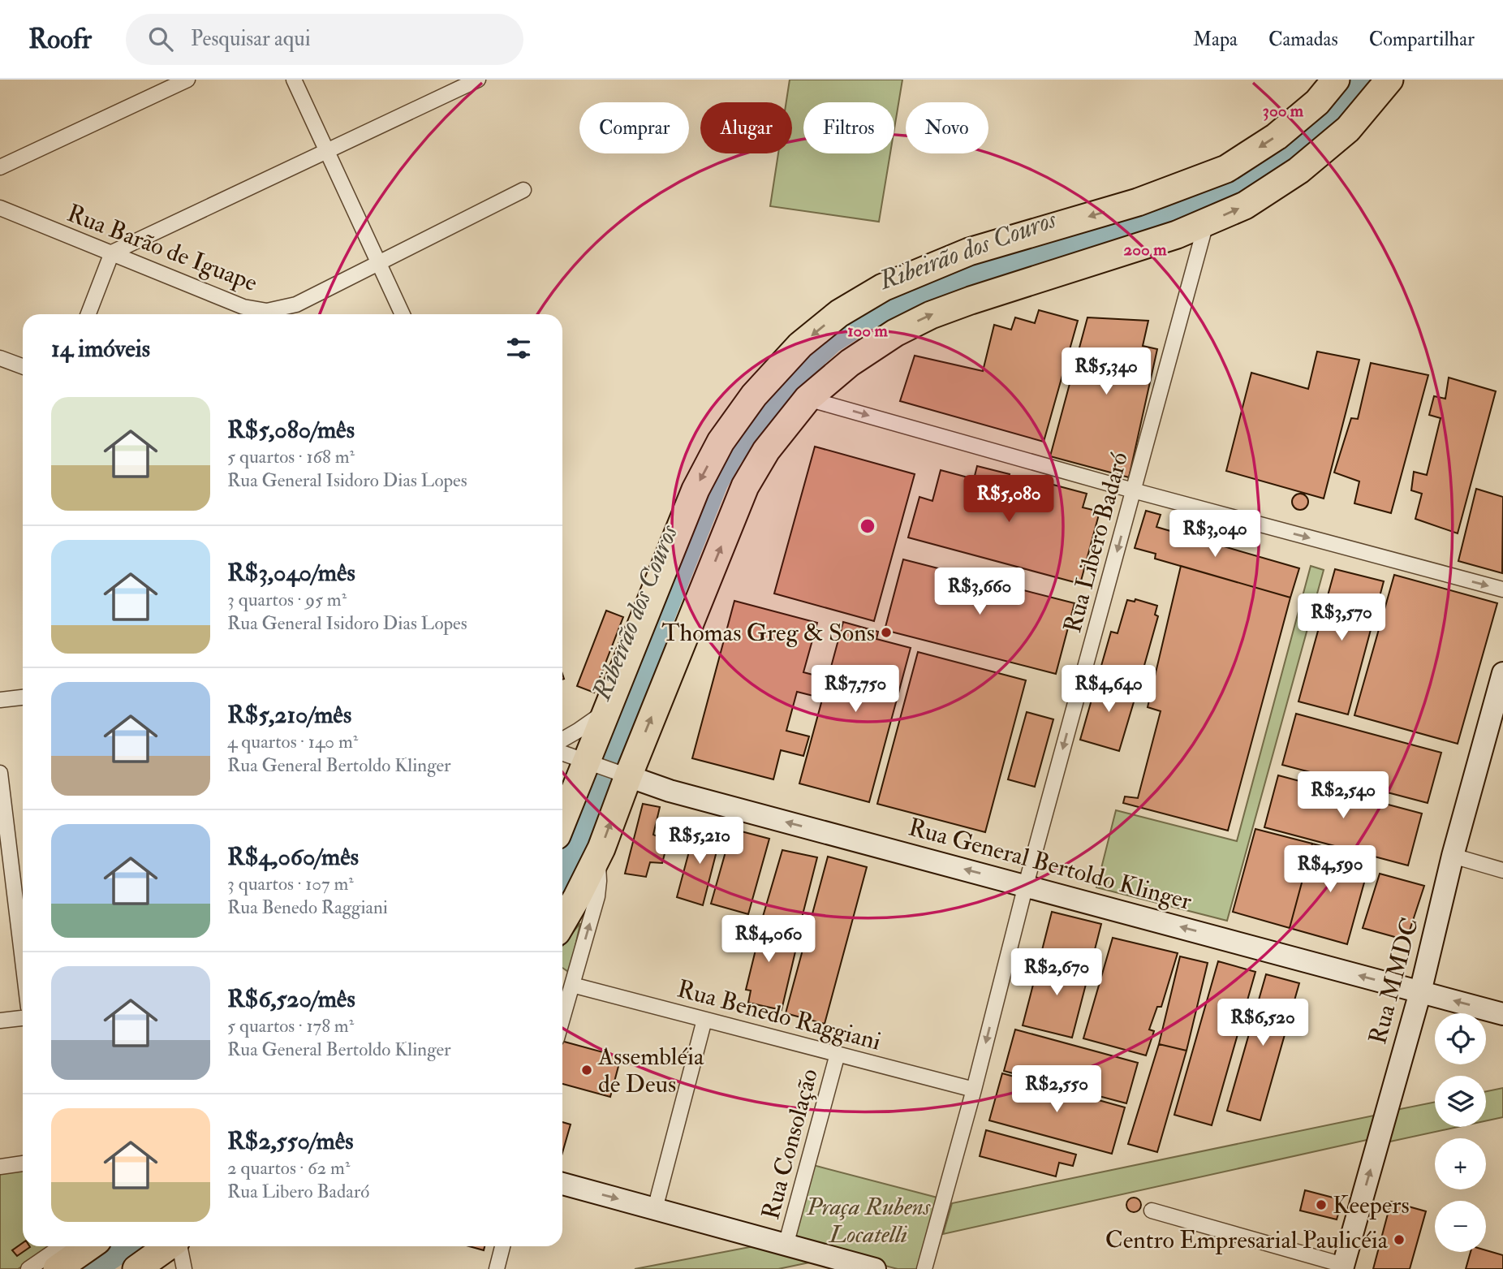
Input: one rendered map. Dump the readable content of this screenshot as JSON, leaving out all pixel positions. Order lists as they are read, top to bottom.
{
  "streets": {
    "street": [
      "Rua Barão de Iguape",
      "Rua Libero Badaró",
      "Rua General Bertoldo Klinger",
      "Rua MMDC",
      "Rua Benedo Raggiani",
      "Rua Consolação"
    ]
  },
  "crossings": [
    ["Rua Libero Badaró", "Rua General Bertoldo Klinger"],
    ["Rua Libero Badaró", "Rua Benedo Raggiani"],
    ["Rua General Bertoldo Klinger", "Rua MMDC"],
    ["Rua Benedo Raggiani", "Rua Consolação"]
  ],
  "one_way": ["Rua Libero Badaró", "Rua General Bertoldo Klinger", "Rua MMDC"],
  "water": ["Ribeirão dos Couros"],
  "parks": ["Praça Rubens Locatelli"],
  "places": [
    "Thomas Greg & Sons",
    "Assembléia de Deus",
    "Keepers",
    "Centro Empresarial Paulicéia"
  ],
  "page": {
    "header": "Roofr",
    "search": "Pesquisar aqui",
    "nav": ["Mapa", "Camadas", "Compartilhar"],
    "chip": [
      "Comprar",
      "Alugar",
      "Filtros",
      "Novo"
    ],
    "heading": "14 imóveis",
    "price": [
      "R$5,340",
      "R$5,080",
      "R$3,040",
      "R$3,660",
      "R$3,570",
      "R$7,750",
      "R$4,640",
      "R$2,540",
      "R$5,210",
      "R$4,590",
      "R$4,060",
      "R$2,670",
      "R$6,520",
      "R$2,550"
    ],
    "list": [
      {
        "name": "R$5,080/mês",
        "note": "5 quartos · 168 m² · Rua General Isidoro Dias Lopes"
      },
      {
        "name": "R$3,040/mês",
        "note": "3 quartos · 95 m² · Rua General Isidoro Dias Lopes"
      },
      {
        "name": "R$5,210/mês",
        "note": "4 quartos · 140 m² · Rua General Bertoldo Klinger"
      },
      {
        "name": "R$4,060/mês",
        "note": "3 quartos · 107 m² · Rua Benedo Raggiani"
      },
      {
        "name": "R$6,520/mês",
        "note": "5 quartos · 178 m² · Rua General Bertoldo Klinger"
      },
      {
        "name": "R$2,550/mês",
        "note": "2 quartos · 62 m² · Rua Libero Badaró"
      }
    ],
    "map_buttons": ["+", "−"]
  },
  "rings": ["300 m", "200 m", "100 m"]
}
